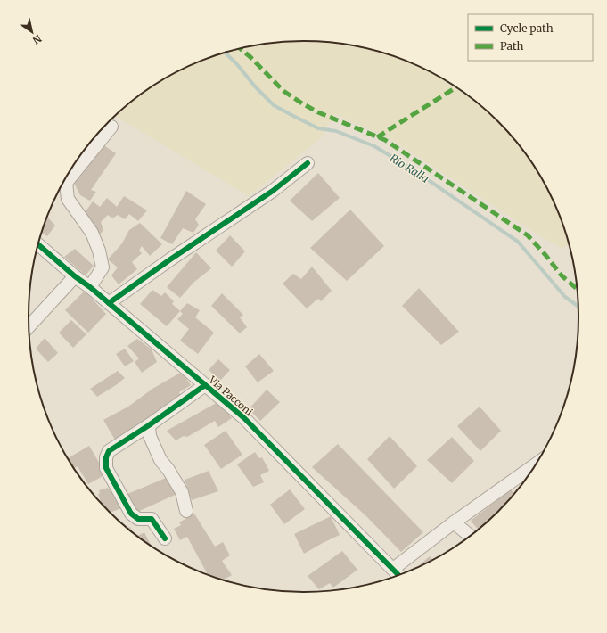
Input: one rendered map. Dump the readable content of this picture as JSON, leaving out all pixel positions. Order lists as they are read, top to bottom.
{
  "streets": {
    "street": ["Via Pacconi"]
  },
  "water": ["Rio Ralla"],
  "legend": ["Cycle path", "Path"],
  "north": "bottom right"
}
